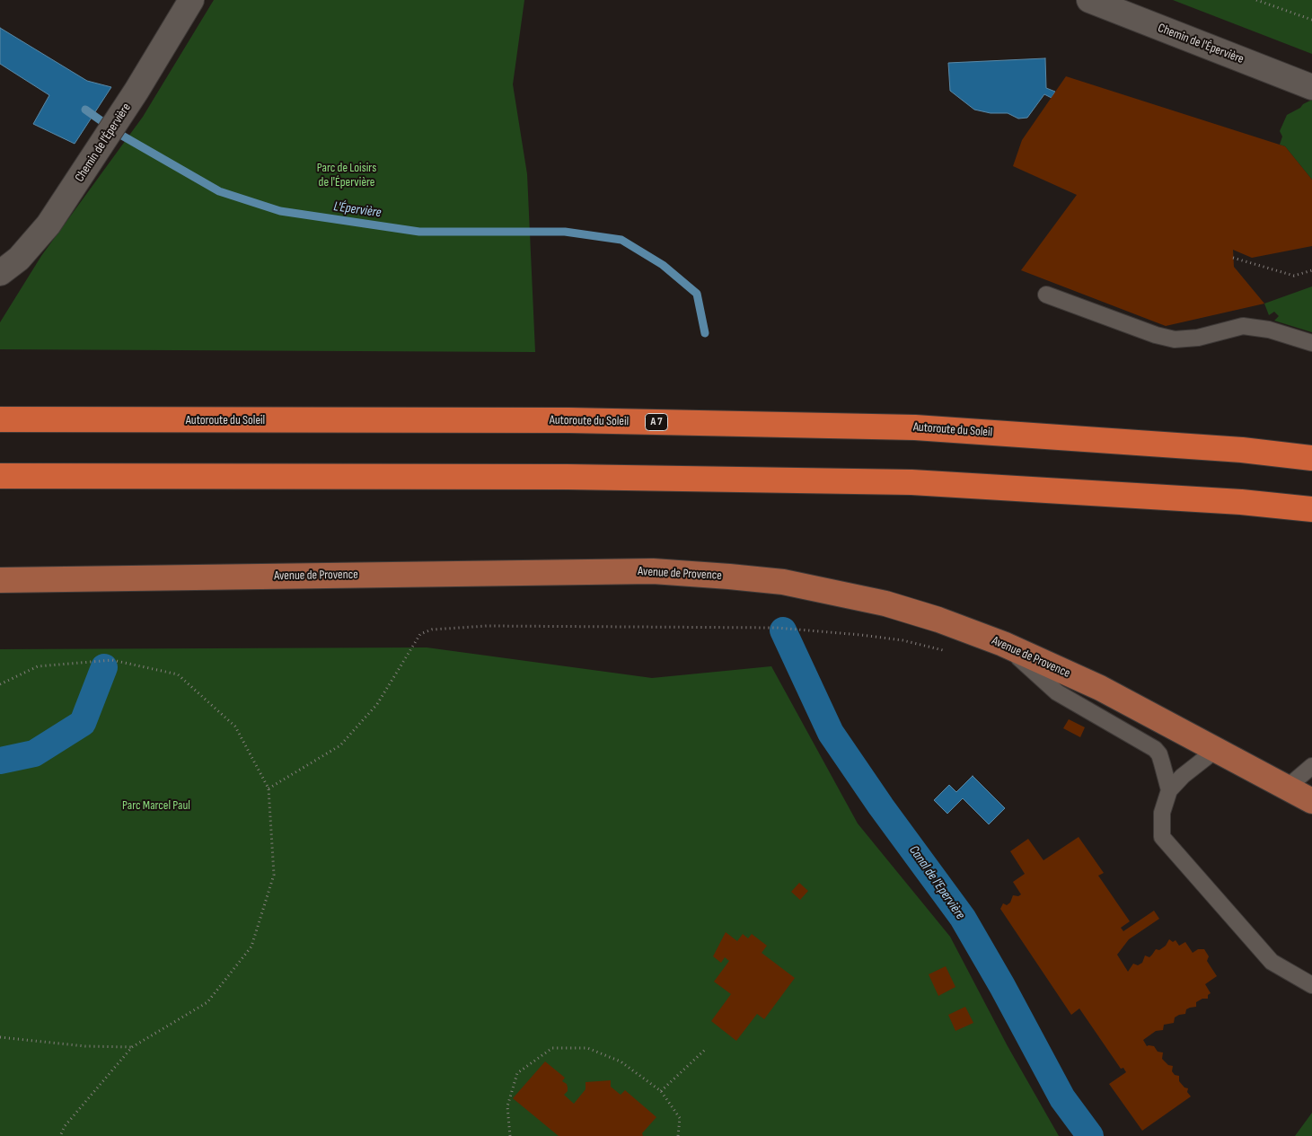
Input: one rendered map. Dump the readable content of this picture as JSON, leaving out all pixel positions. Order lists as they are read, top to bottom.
{
  "streets": {
    "highway": ["Autoroute du Soleil", "A 7"],
    "main road": ["Avenue de Provence"],
    "street": ["Chemin de l'Épervière"]
  },
  "water": ["L'Épervière", "Canal de l'Epervière"],
  "parks": ["Parc de Loisirs de l'Épervière", "Parc Marcel Paul"]
}
